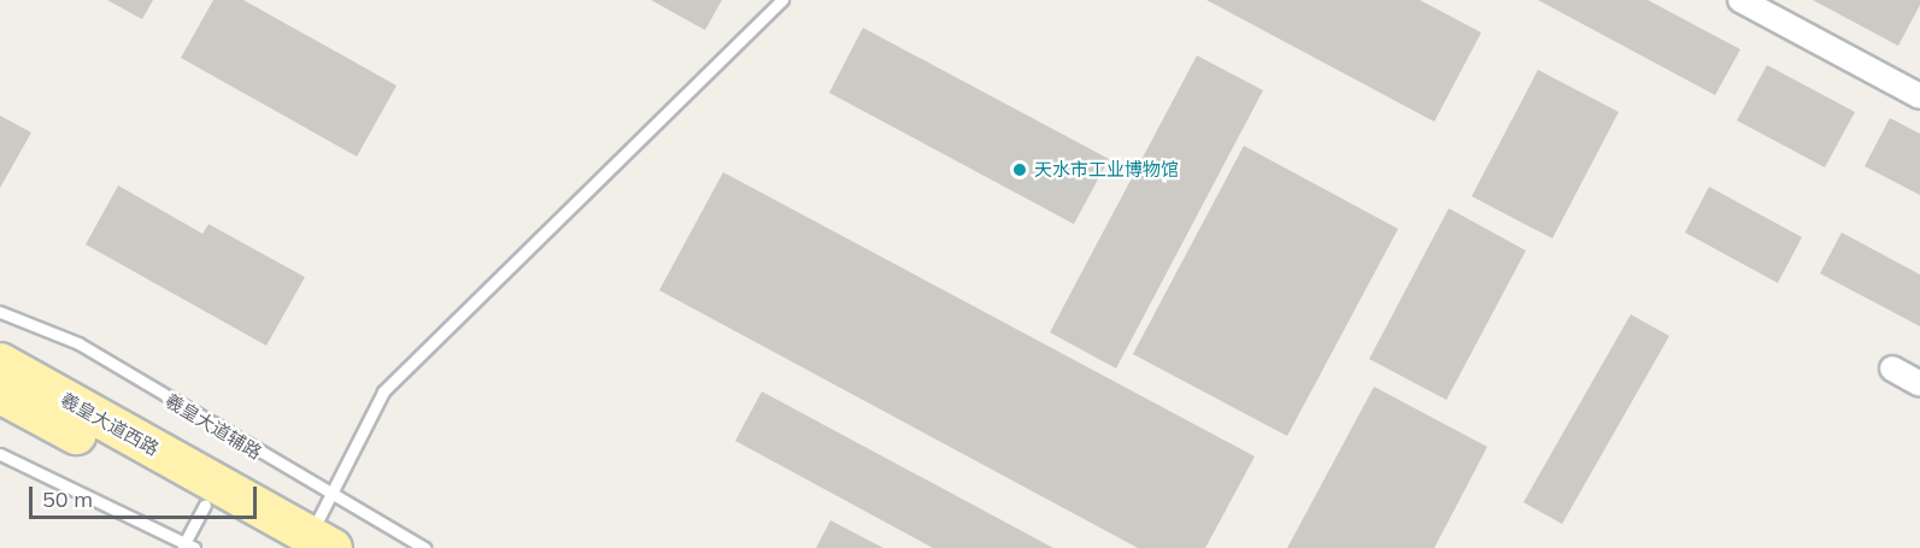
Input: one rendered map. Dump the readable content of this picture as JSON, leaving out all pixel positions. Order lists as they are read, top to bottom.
{
  "streets": {
    "main road": ["羲皇大道西路"],
    "lane": ["羲皇大道辅路"]
  },
  "places": ["天水市工业博物馆"],
  "scale_bar": "50 m"
}
